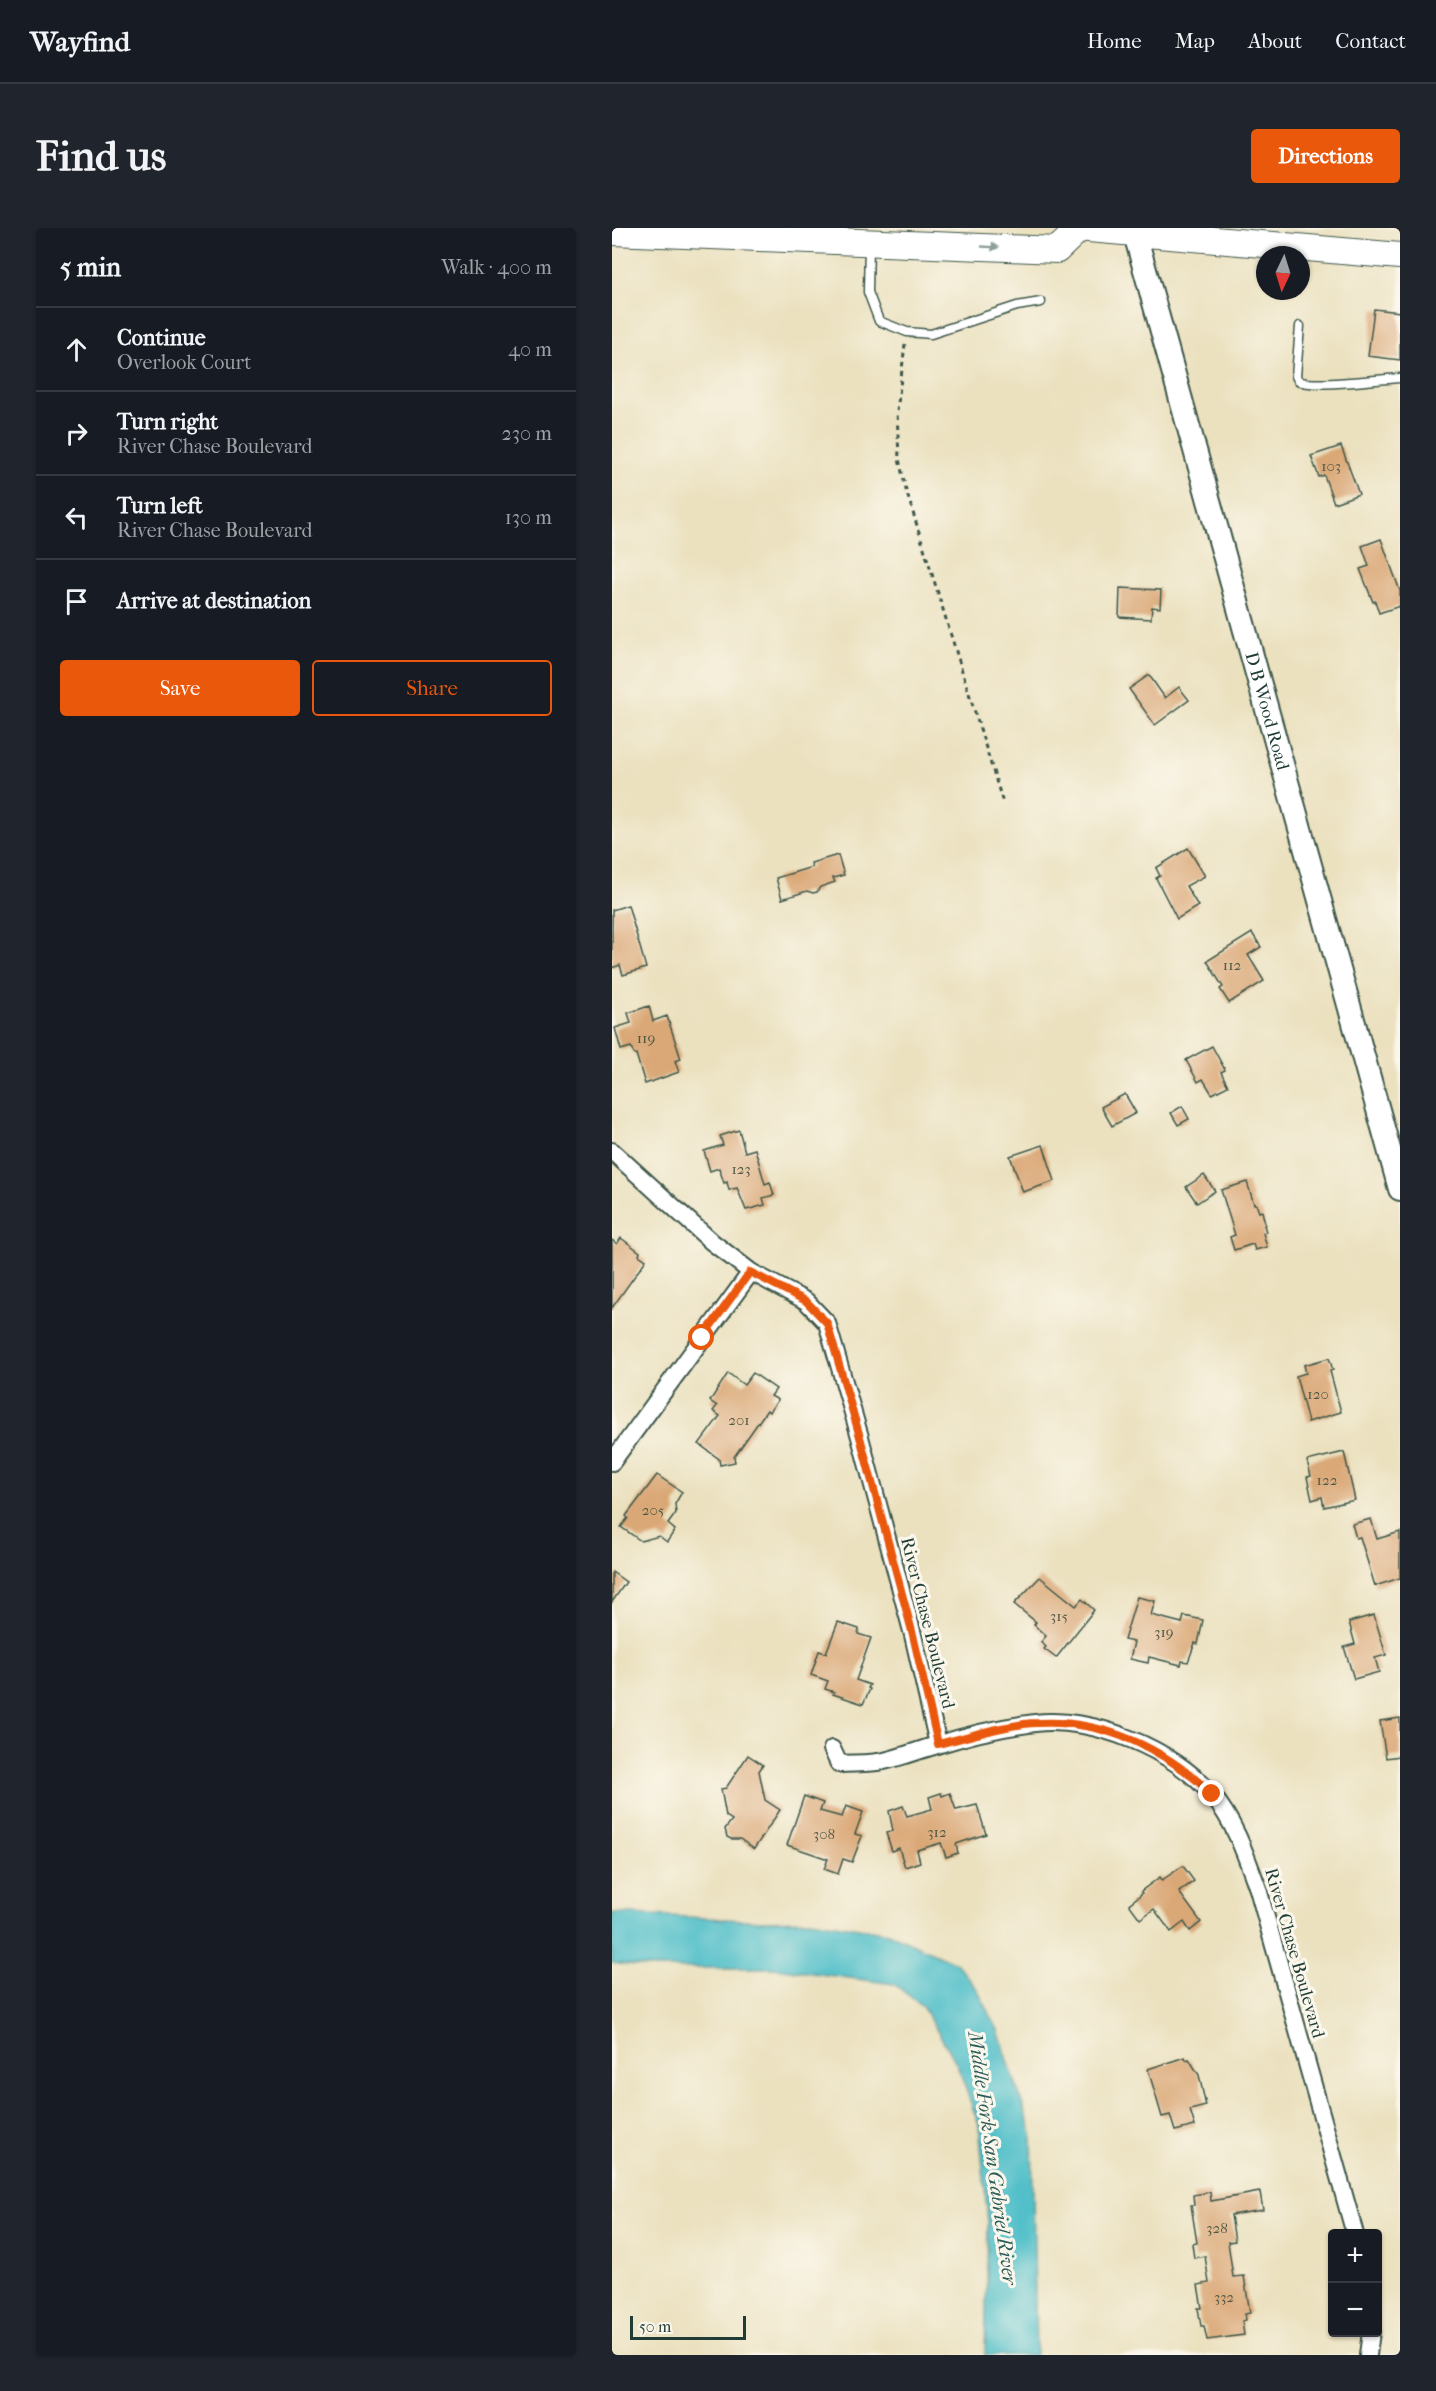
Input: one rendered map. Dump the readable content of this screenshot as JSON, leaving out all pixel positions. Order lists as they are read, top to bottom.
{
  "streets": {
    "main road": ["D B Wood Road"],
    "street": ["River Chase Boulevard"]
  },
  "water": ["Middle Fork San Gabriel River"],
  "house_numbers": [
    "103",
    "112",
    "119",
    "123",
    "120",
    "201",
    "122",
    "205",
    "315",
    "319",
    "312",
    "308",
    "328",
    "332"
  ],
  "scale_bar": "50 m",
  "north": "bottom",
  "page": {
    "header": "Wayfind",
    "nav": [
      "Home",
      "Map",
      "About",
      "Contact"
    ],
    "buttons": [
      "Directions",
      ["Save", "Share"]
    ],
    "title": "Find us",
    "heading": ["5 min", "Walk · 400 m"],
    "list": [
      ["Continue", "Overlook Court", "40 m"],
      ["Turn right", "River Chase Boulevard", "230 m"],
      ["Turn left", "River Chase Boulevard", "130 m"],
      "Arrive at destination"
    ],
    "map_buttons": ["+", "−"],
    "scale": "50 m"
  }
}
